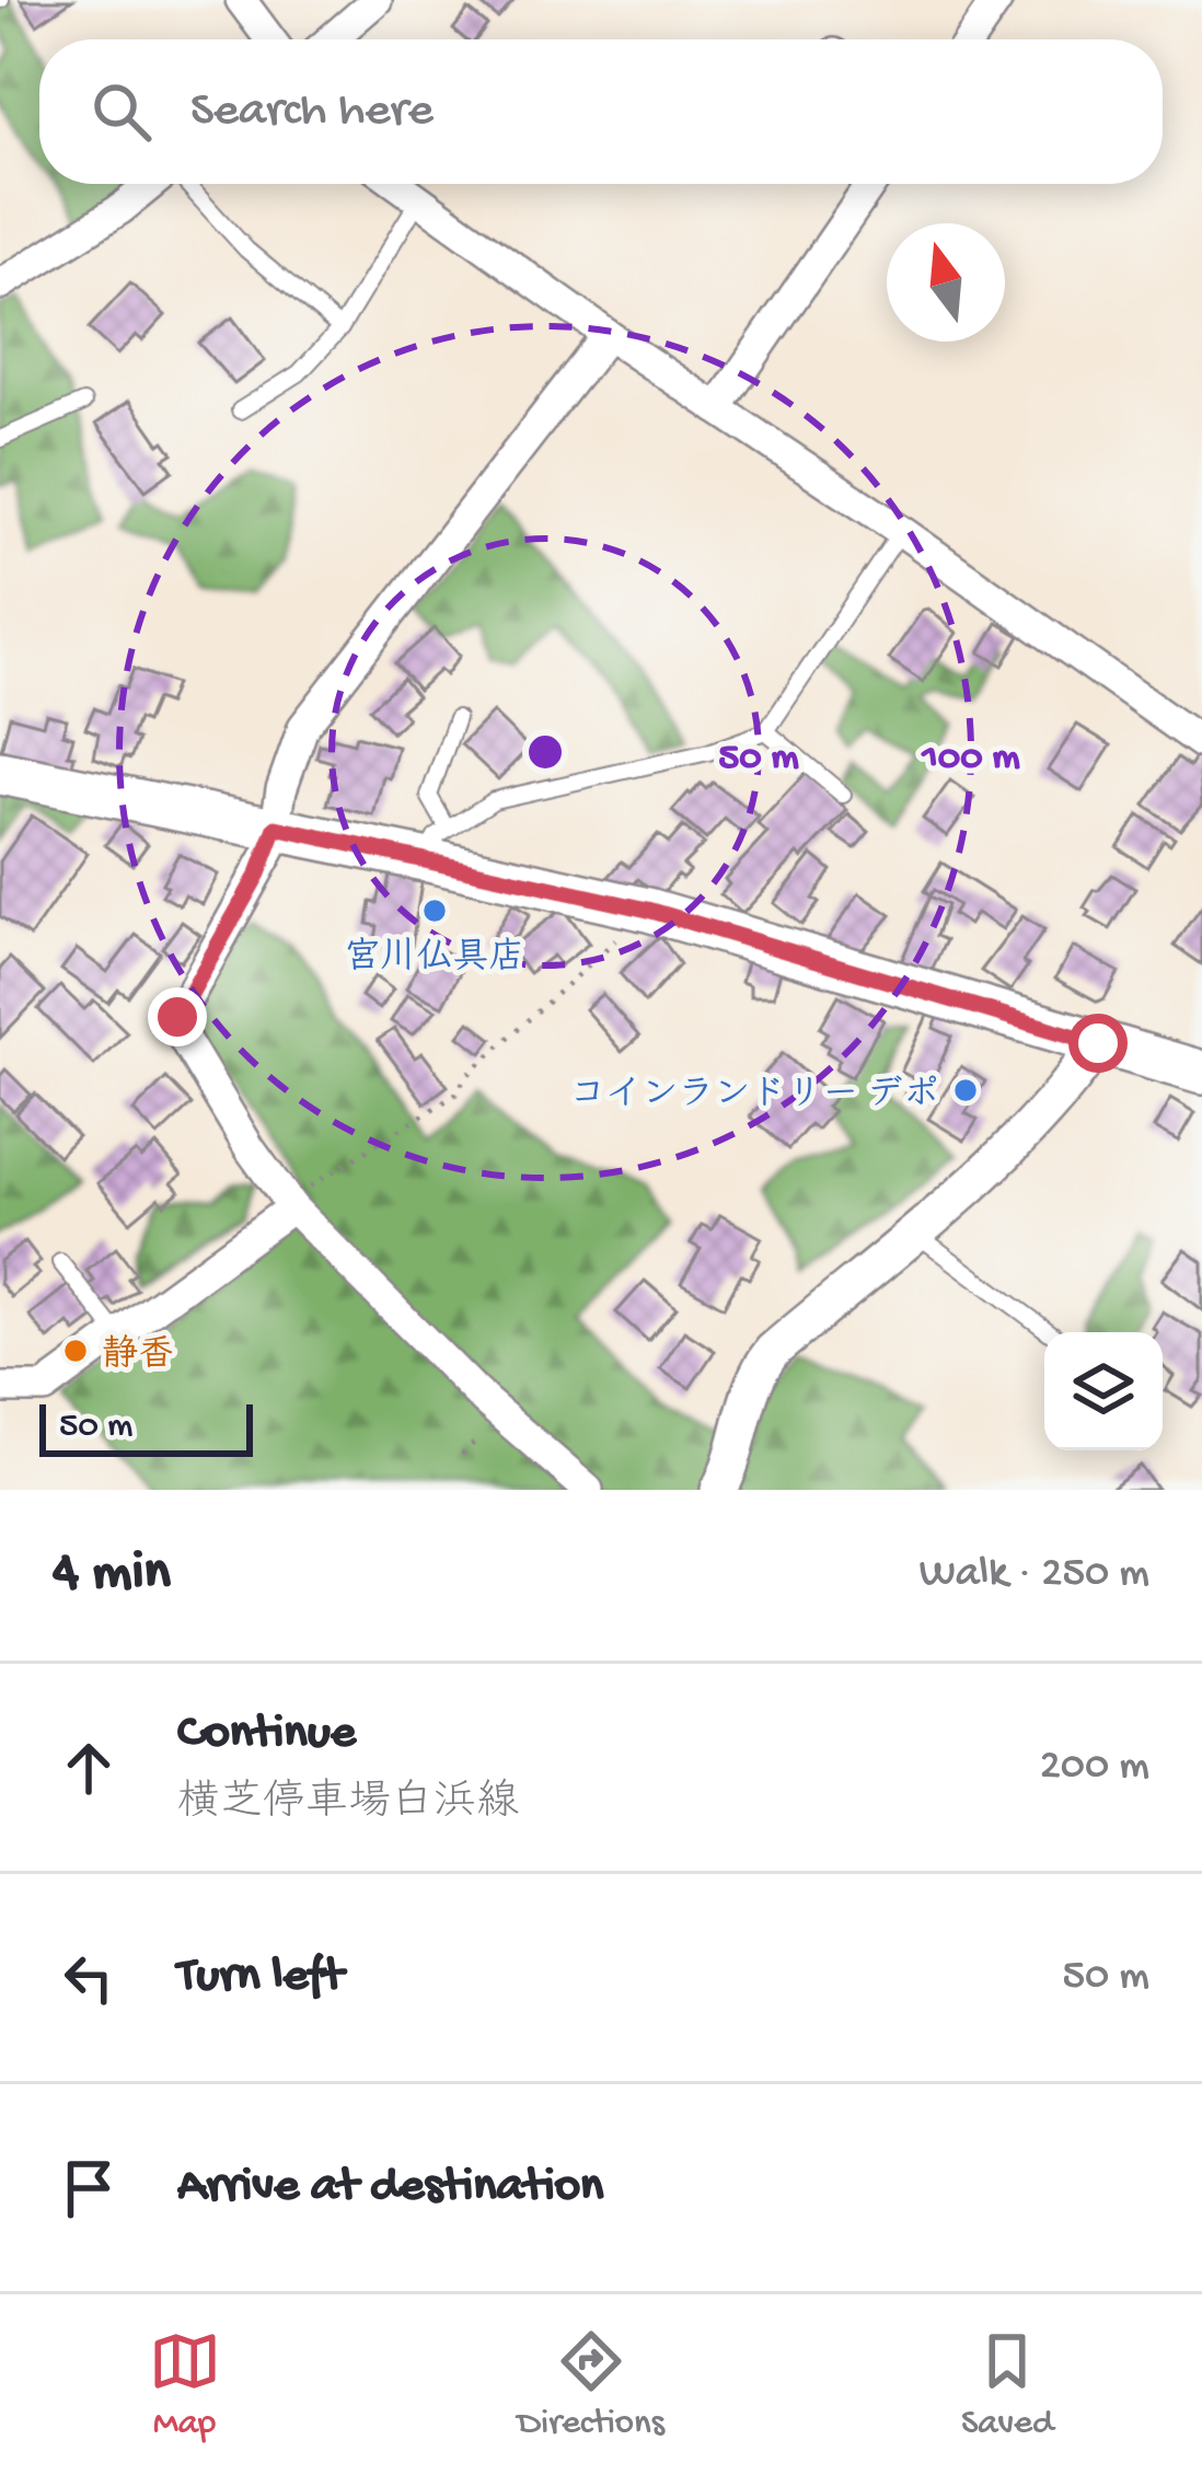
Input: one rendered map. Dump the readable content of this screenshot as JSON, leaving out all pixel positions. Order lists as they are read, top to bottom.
{
  "places": ["宮川仏具店", "コインランドリー デポ", "静香"],
  "scale_bar": "50 m",
  "north": "top",
  "page": {
    "search": "Search here",
    "scale": "50 m",
    "heading": ["4 min", "Walk · 250 m"],
    "list": [
      ["Continue", "横芝停車場白浜線", "200 m"],
      ["Turn left", "50 m"],
      "Arrive at destination"
    ],
    "nav": ["Map", "Directions", "Saved"]
  },
  "rings": ["50 m", "100 m"]
}
